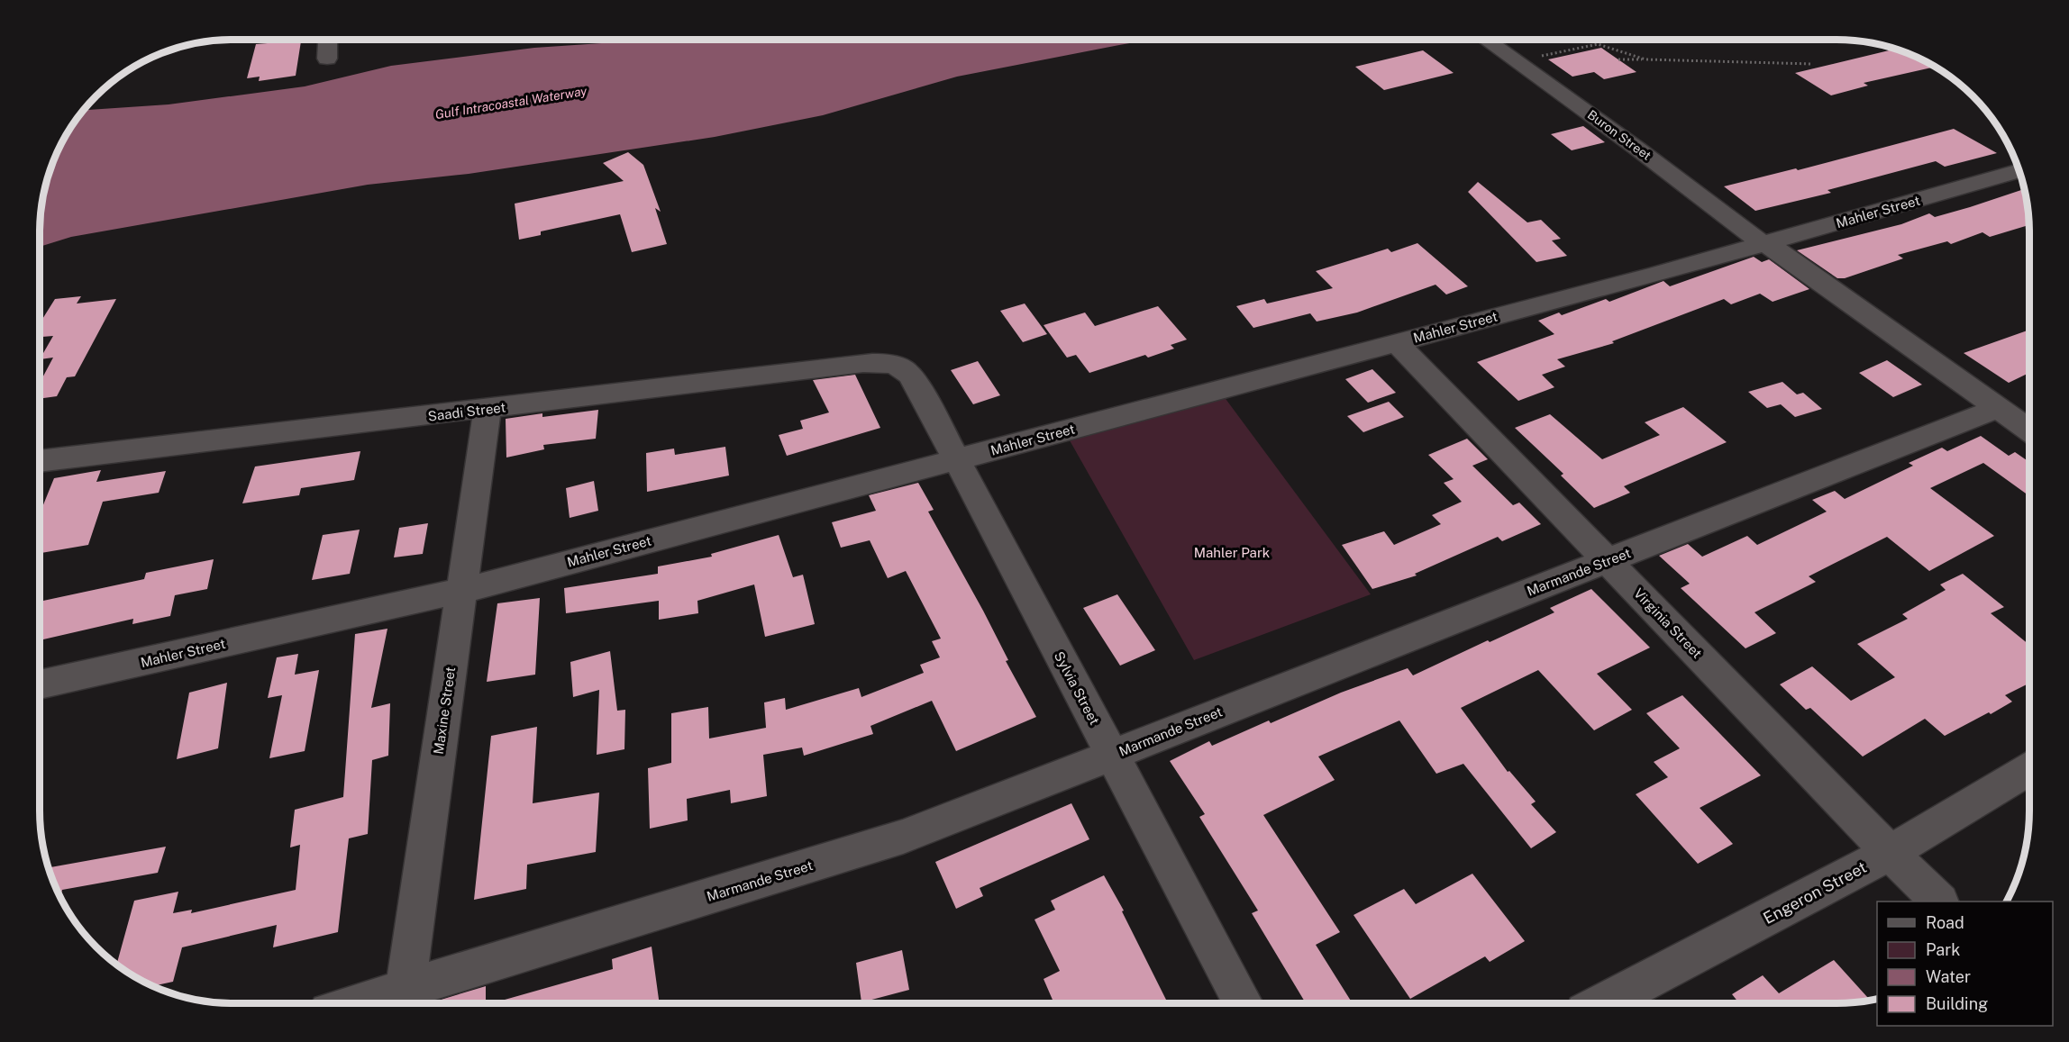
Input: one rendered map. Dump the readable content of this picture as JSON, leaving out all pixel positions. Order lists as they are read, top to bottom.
{
  "streets": {
    "street": [
      "Buron Street",
      "Mahler Street",
      "Saadi Street",
      "Marmande Street",
      "Virginia Street",
      "Sylvia Street",
      "Maxine Street",
      "Engeron Street"
    ]
  },
  "crossings": [
    ["Buron Street", "Mahler Street"],
    ["Buron Street", "Marmande Street"],
    ["Mahler Street", "Virginia Street"],
    ["Mahler Street", "Sylvia Street"],
    ["Mahler Street", "Maxine Street"],
    ["Saadi Street", "Sylvia Street"],
    ["Saadi Street", "Maxine Street"],
    ["Marmande Street", "Virginia Street"],
    ["Marmande Street", "Sylvia Street"],
    ["Marmande Street", "Maxine Street"],
    ["Virginia Street", "Engeron Street"]
  ],
  "water": ["Gulf Intracoastal Waterway"],
  "parks": ["Mahler Park"],
  "legend": [
    "Road",
    "Park",
    "Water",
    "Building"
  ]
}
